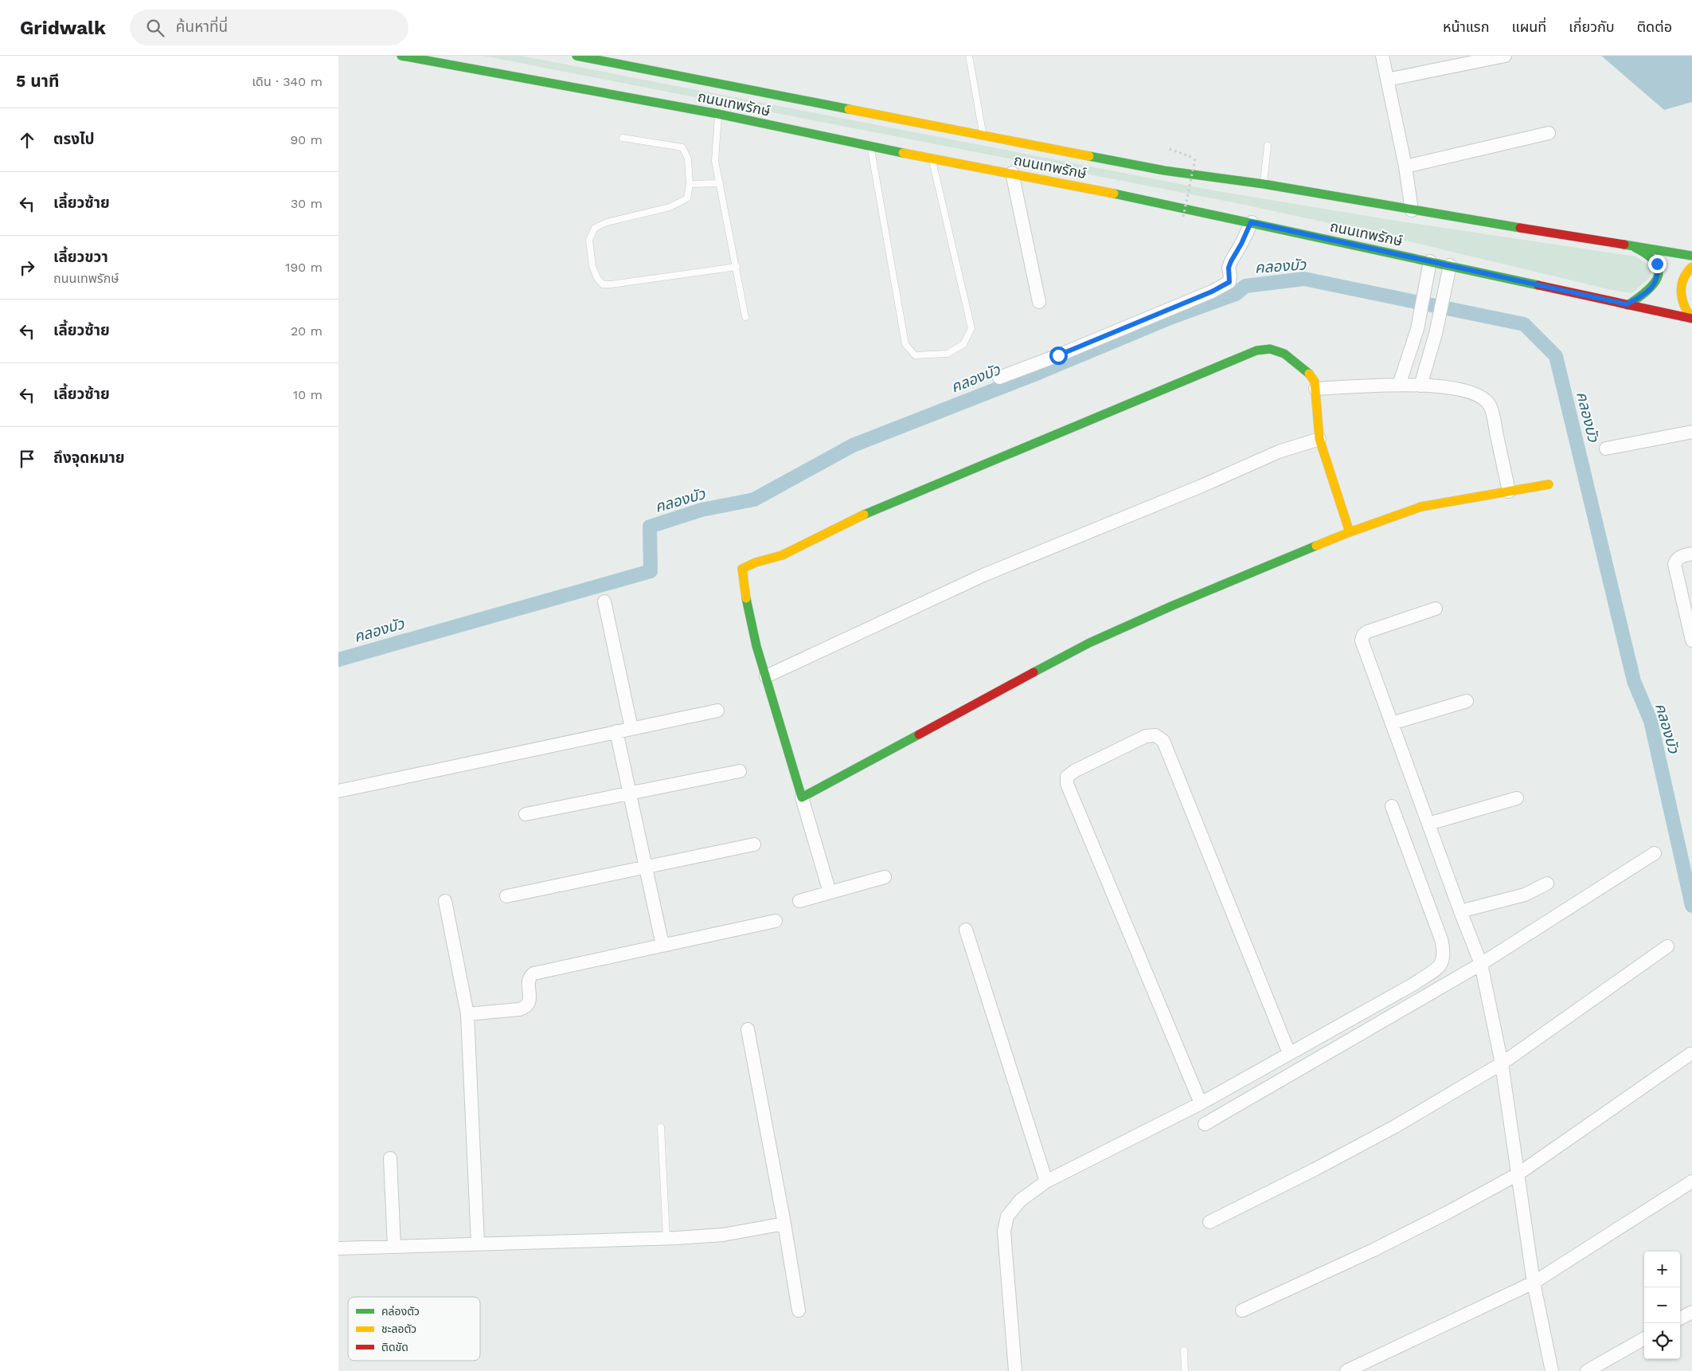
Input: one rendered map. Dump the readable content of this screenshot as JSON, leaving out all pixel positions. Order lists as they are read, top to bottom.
{
  "streets": {
    "main road": ["ถนนเทพรักษ์"]
  },
  "water": ["คลองบัว"],
  "legend": ["คล่องตัว", "ชะลอตัว", "ติดขัด"],
  "page": {
    "header": "Gridwalk",
    "search": "ค้นหาที่นี่",
    "nav": [
      "หน้าแรก",
      "แผนที่",
      "เกี่ยวกับ",
      "ติดต่อ"
    ],
    "heading": ["5 นาที", "เดิน · 340 m"],
    "list": [
      ["ตรงไป", "90 m"],
      ["เลี้ยวซ้าย", "30 m"],
      ["เลี้ยวขวา", "ถนนเทพรักษ์", "190 m"],
      ["เลี้ยวซ้าย", "20 m"],
      ["เลี้ยวซ้าย", "10 m"],
      "ถึงจุดหมาย"
    ],
    "map_buttons": ["+", "−"]
  }
}
